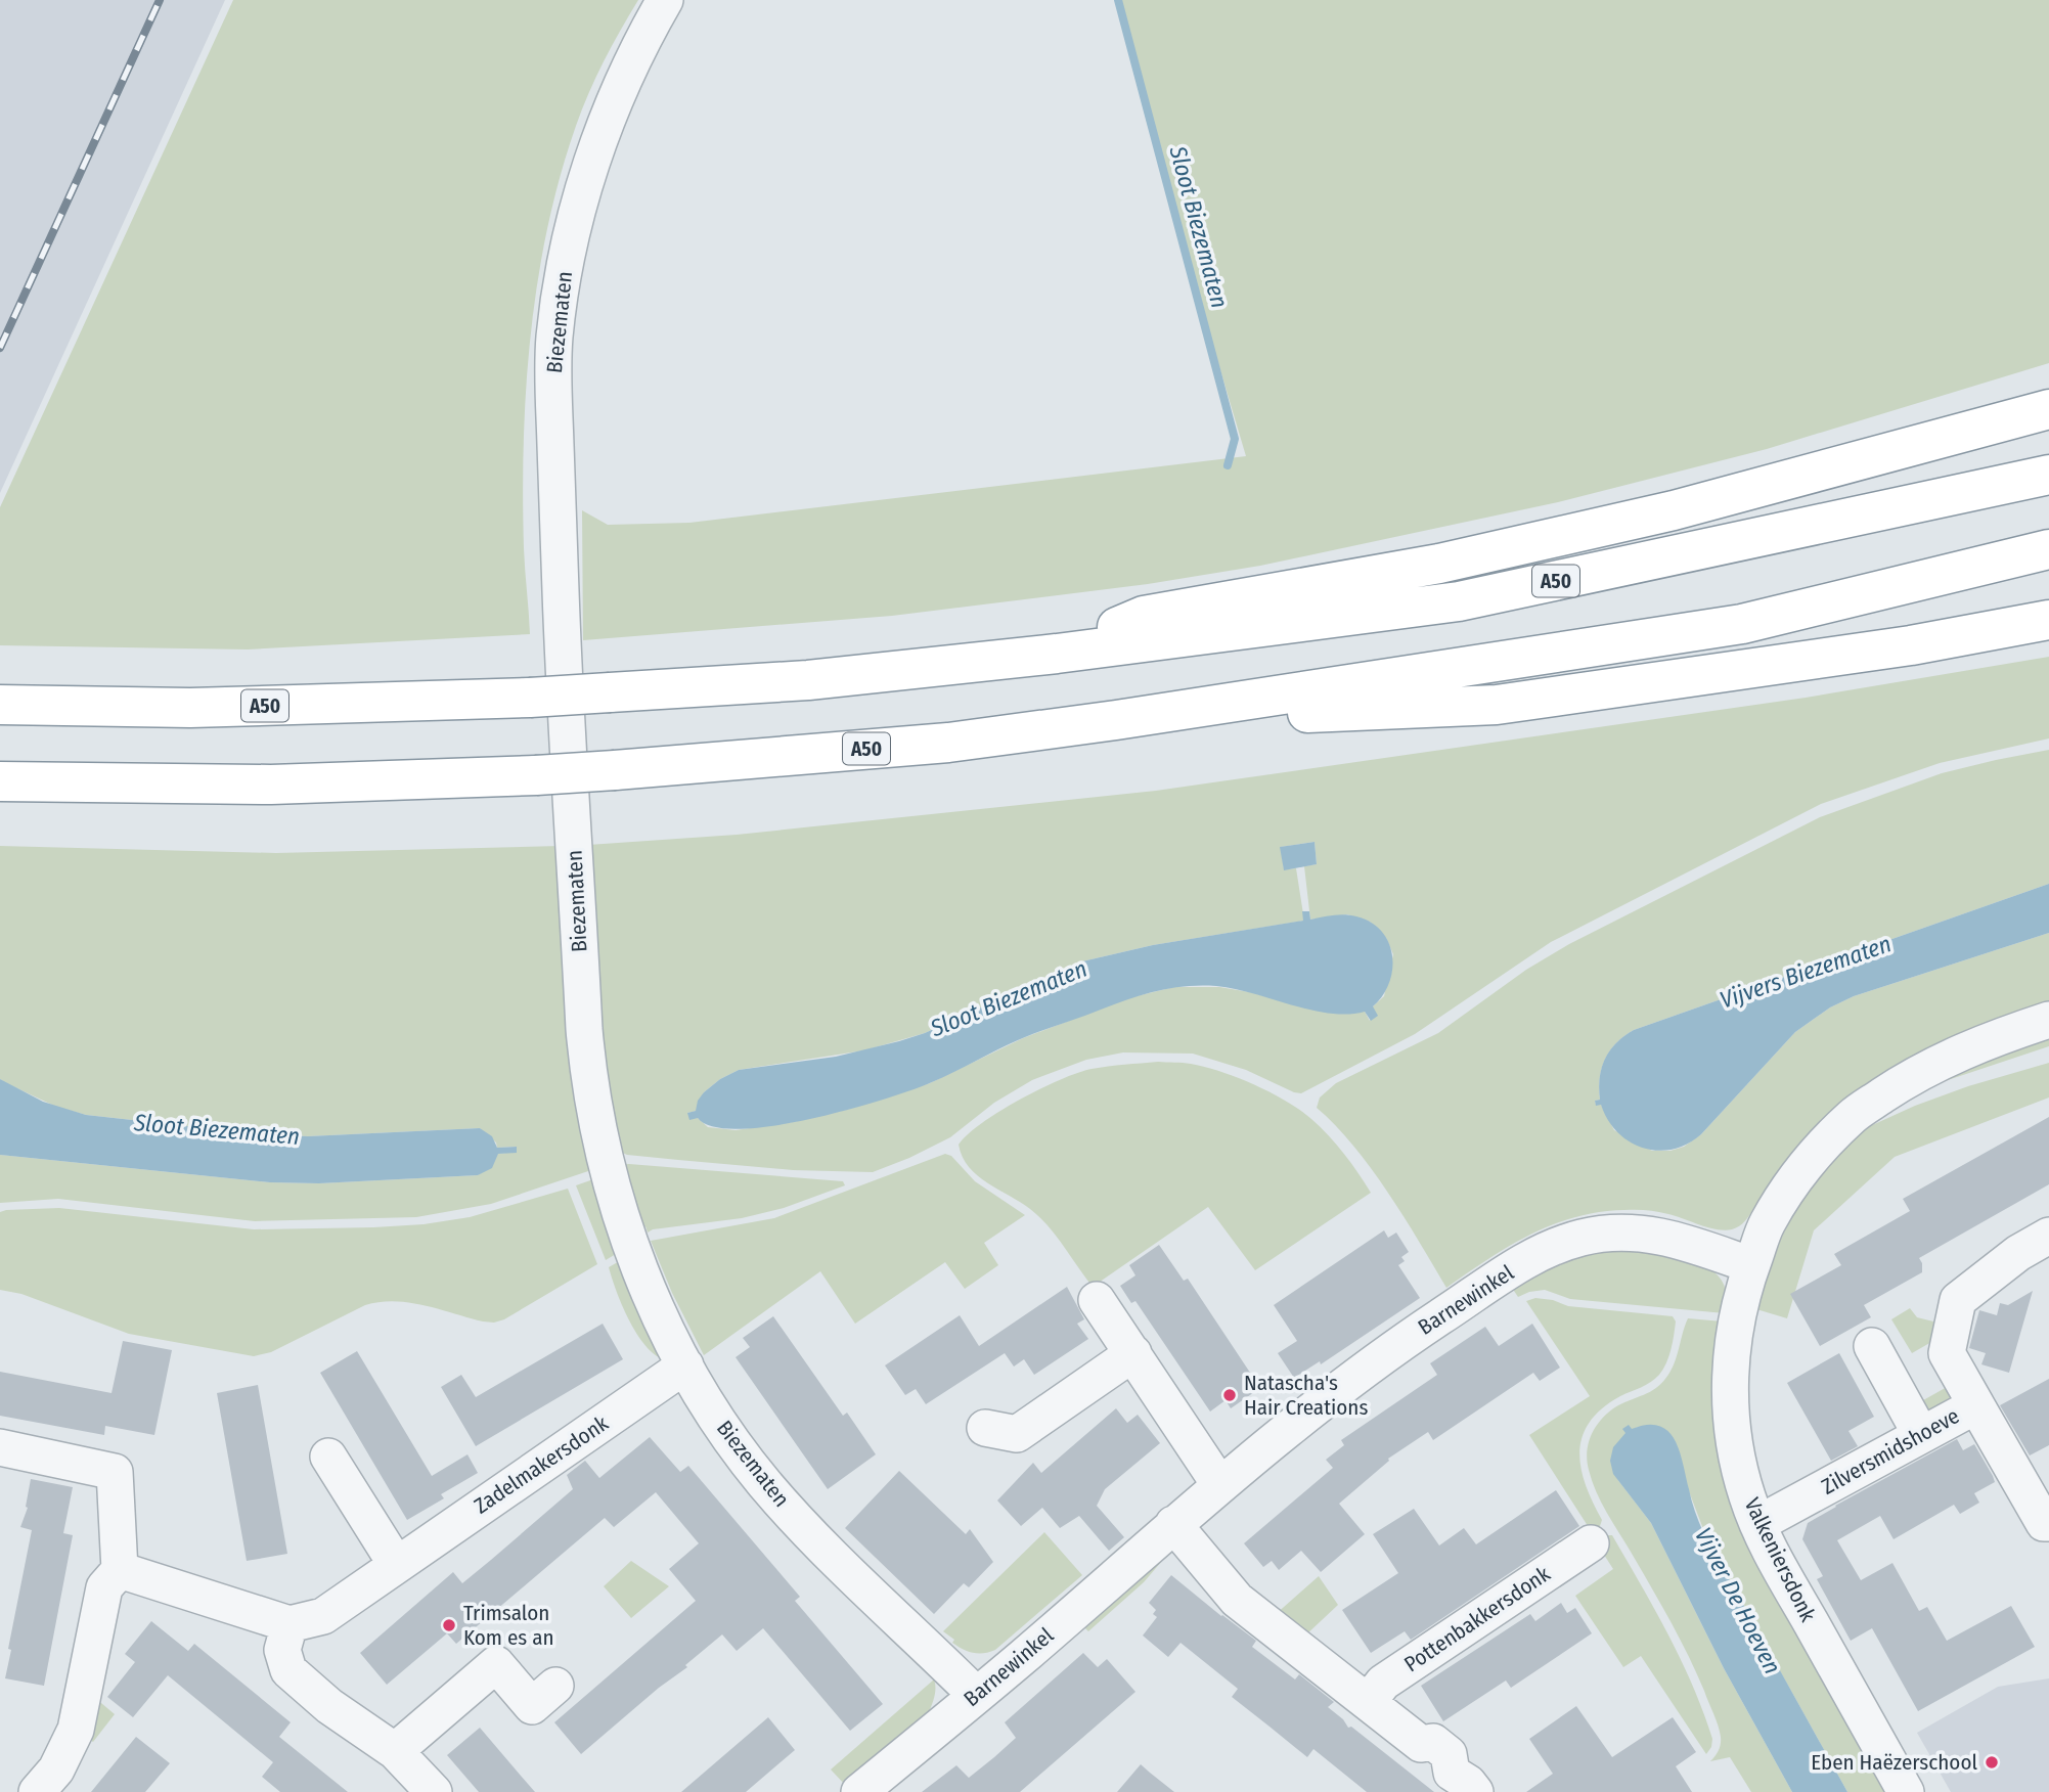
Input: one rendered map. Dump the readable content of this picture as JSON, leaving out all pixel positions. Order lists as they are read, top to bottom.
{
  "streets": {
    "highway": ["A50"],
    "street": [
      "Biezematen",
      "Barnewinkel",
      "Zilversmidshoeve",
      "Zadelmakersdonk",
      "Valkeniersdonk",
      "Pottenbakkersdonk"
    ]
  },
  "crossings": [
    ["Biezematen", "Barnewinkel"],
    ["Biezematen", "Zadelmakersdonk"],
    ["Barnewinkel", "Valkeniersdonk"],
    ["Zilversmidshoeve", "Valkeniersdonk"]
  ],
  "water": ["Sloot Biezematen", "Vijvers Biezematen", "Vijver De Hoeven"],
  "places": ["Natascha's Hair Creations", "Trimsalon Kom es an", "Eben Haëzerschool"]
}
